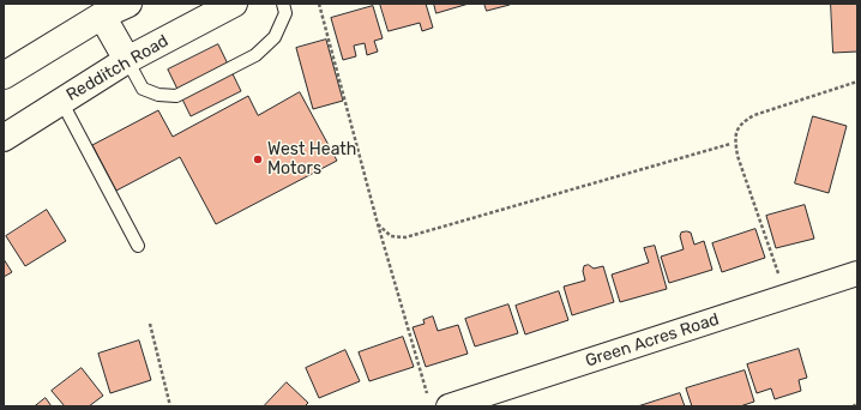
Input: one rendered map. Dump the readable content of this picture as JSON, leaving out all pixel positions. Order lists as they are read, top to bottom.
{
  "streets": {
    "highway": ["Redditch Road"],
    "street": ["Green Acres Road"]
  },
  "places": ["West Heath Motors"]
}
